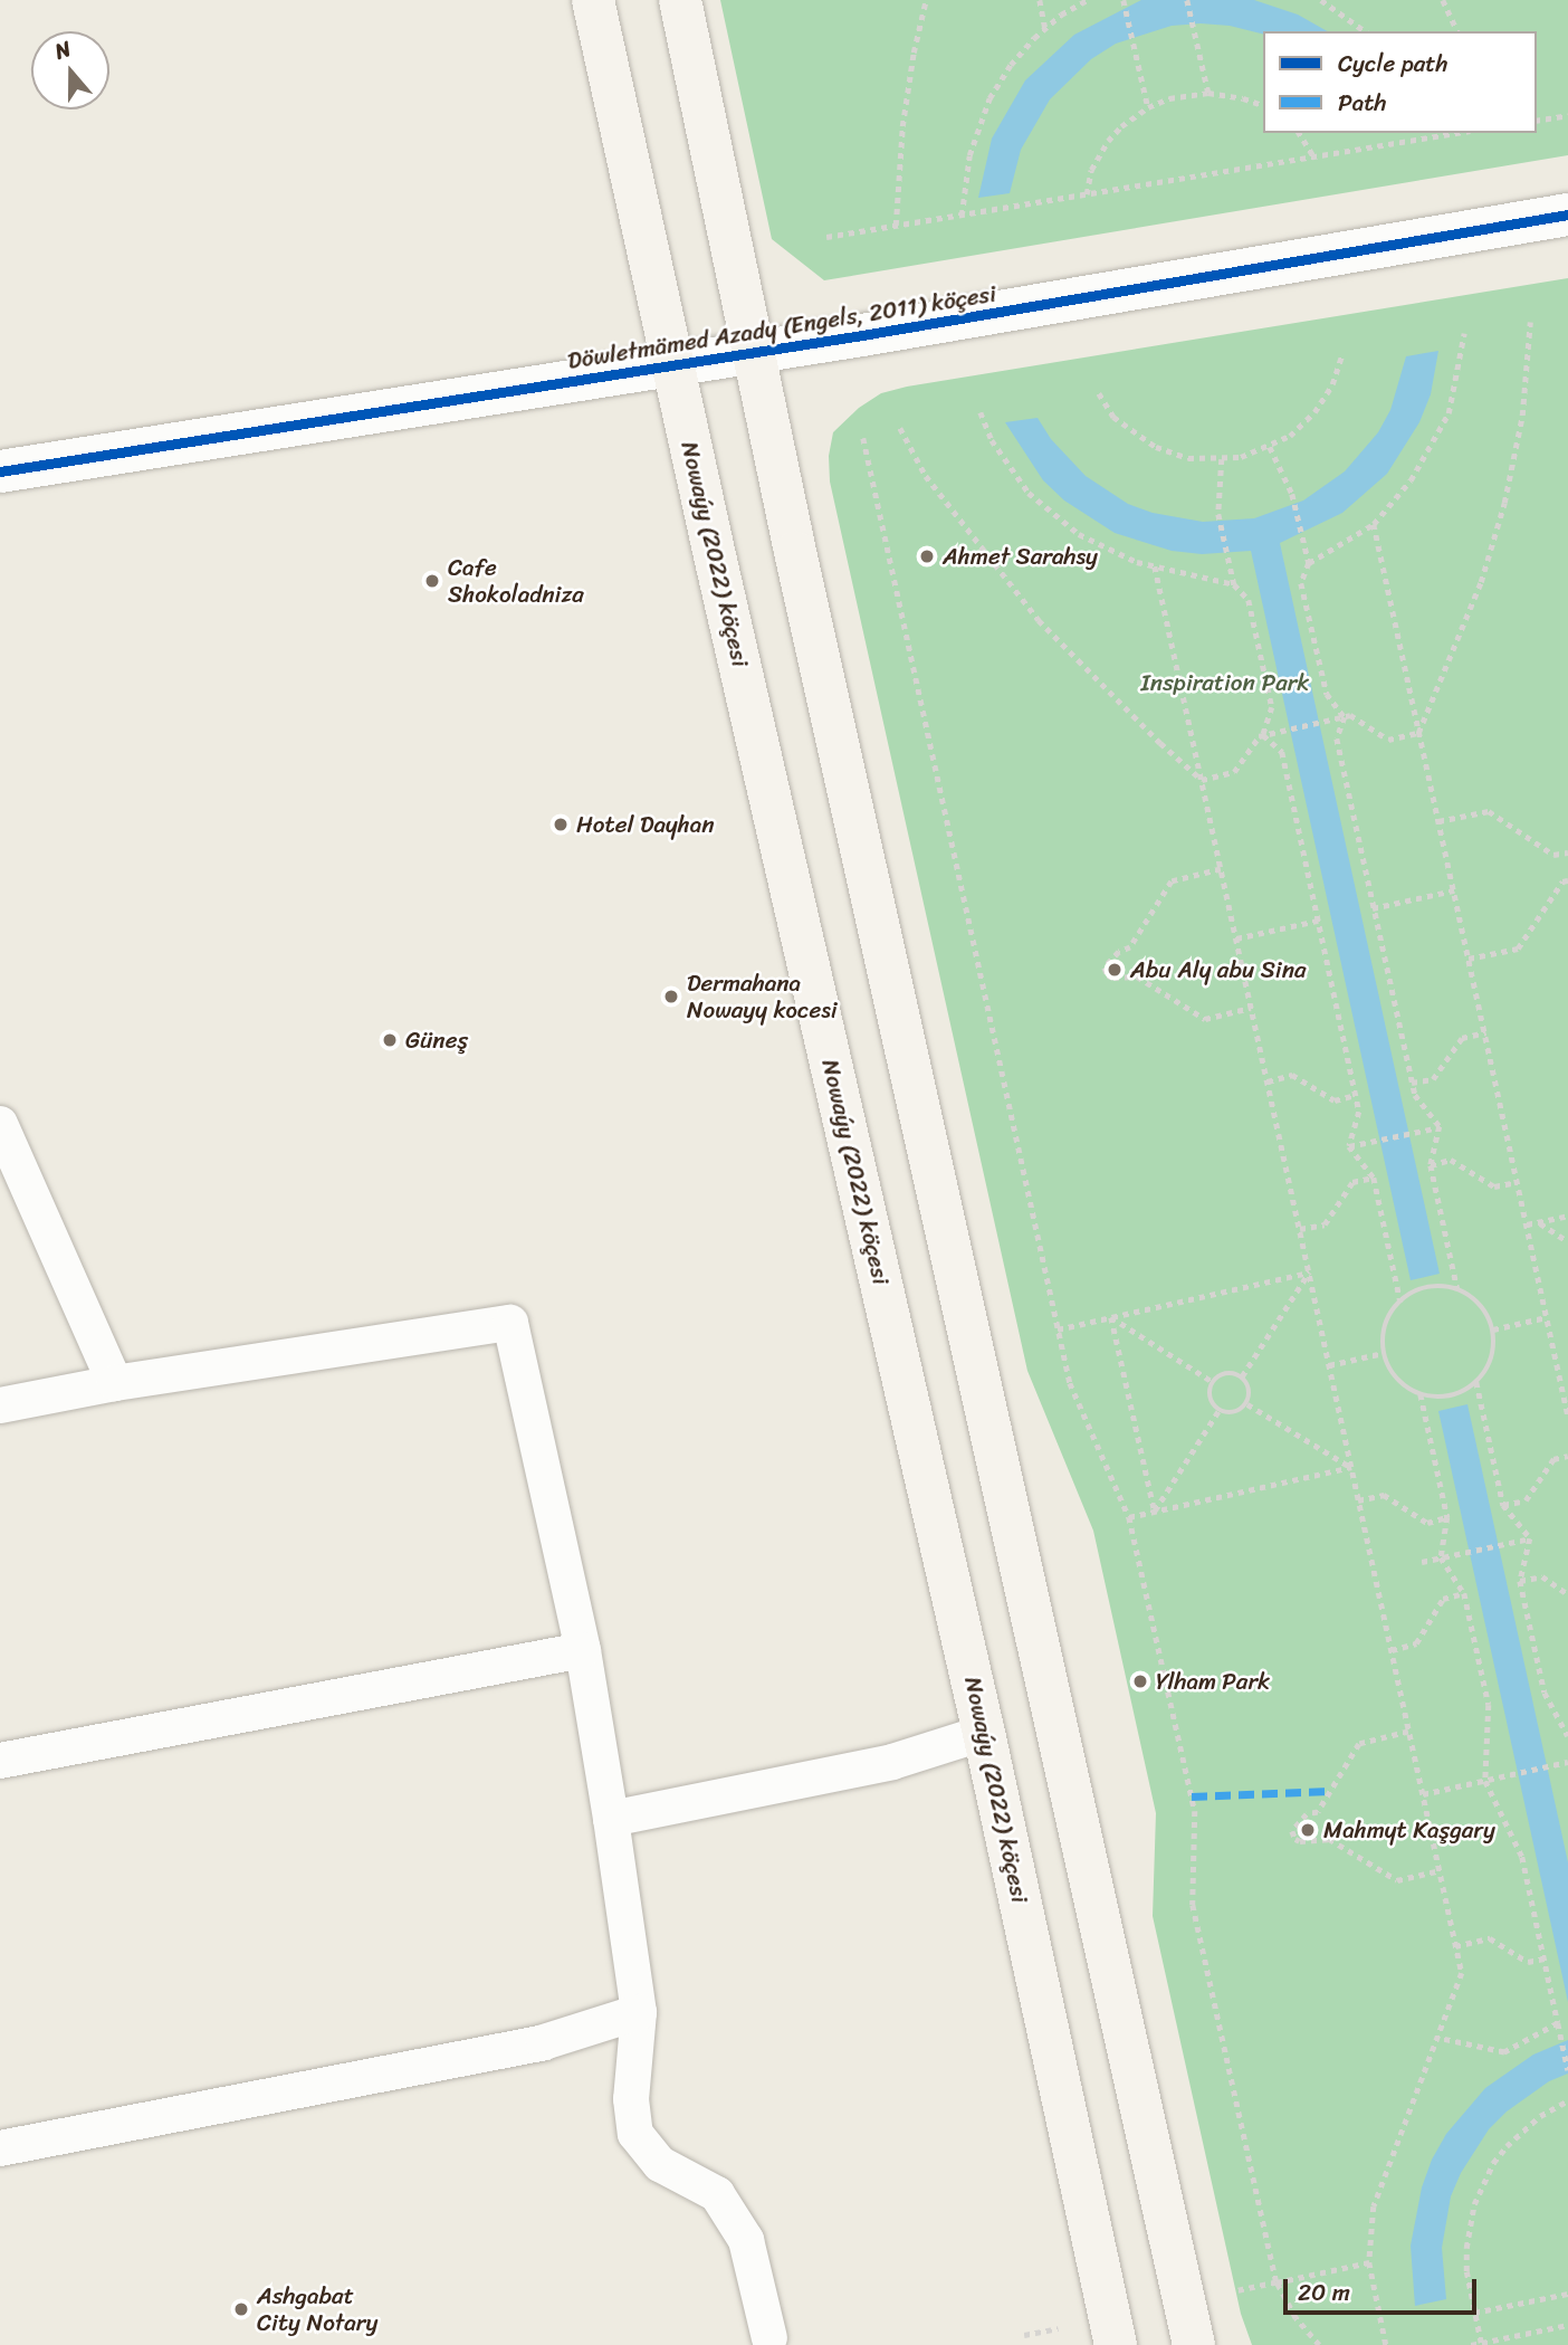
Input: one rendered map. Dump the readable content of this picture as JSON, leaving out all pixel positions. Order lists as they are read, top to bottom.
{
  "streets": {
    "main road": ["Nowaýy (2022) köçesi"],
    "street": ["Döwletmämed Azady (Engels, 2011) köçesi"]
  },
  "crossings": [
    ["Döwletmämed Azady (Engels, 2011) köçesi", "Nowaýy (2022) köçesi"]
  ],
  "parks": ["Inspiration Park"],
  "places": [
    "Ahmet Sarahsy",
    "Cafe Shokoladniza",
    "Hotel Dayhan",
    "Abu Aly abu Sina",
    "Dermahana Nowayy kocesi",
    "Güneş",
    "Ylham Park",
    "Mahmyt Kaşgary",
    "Ashgabat City Notary"
  ],
  "legend": ["Cycle path", "Path"],
  "scale_bar": "20 m",
  "north": "top"
}
